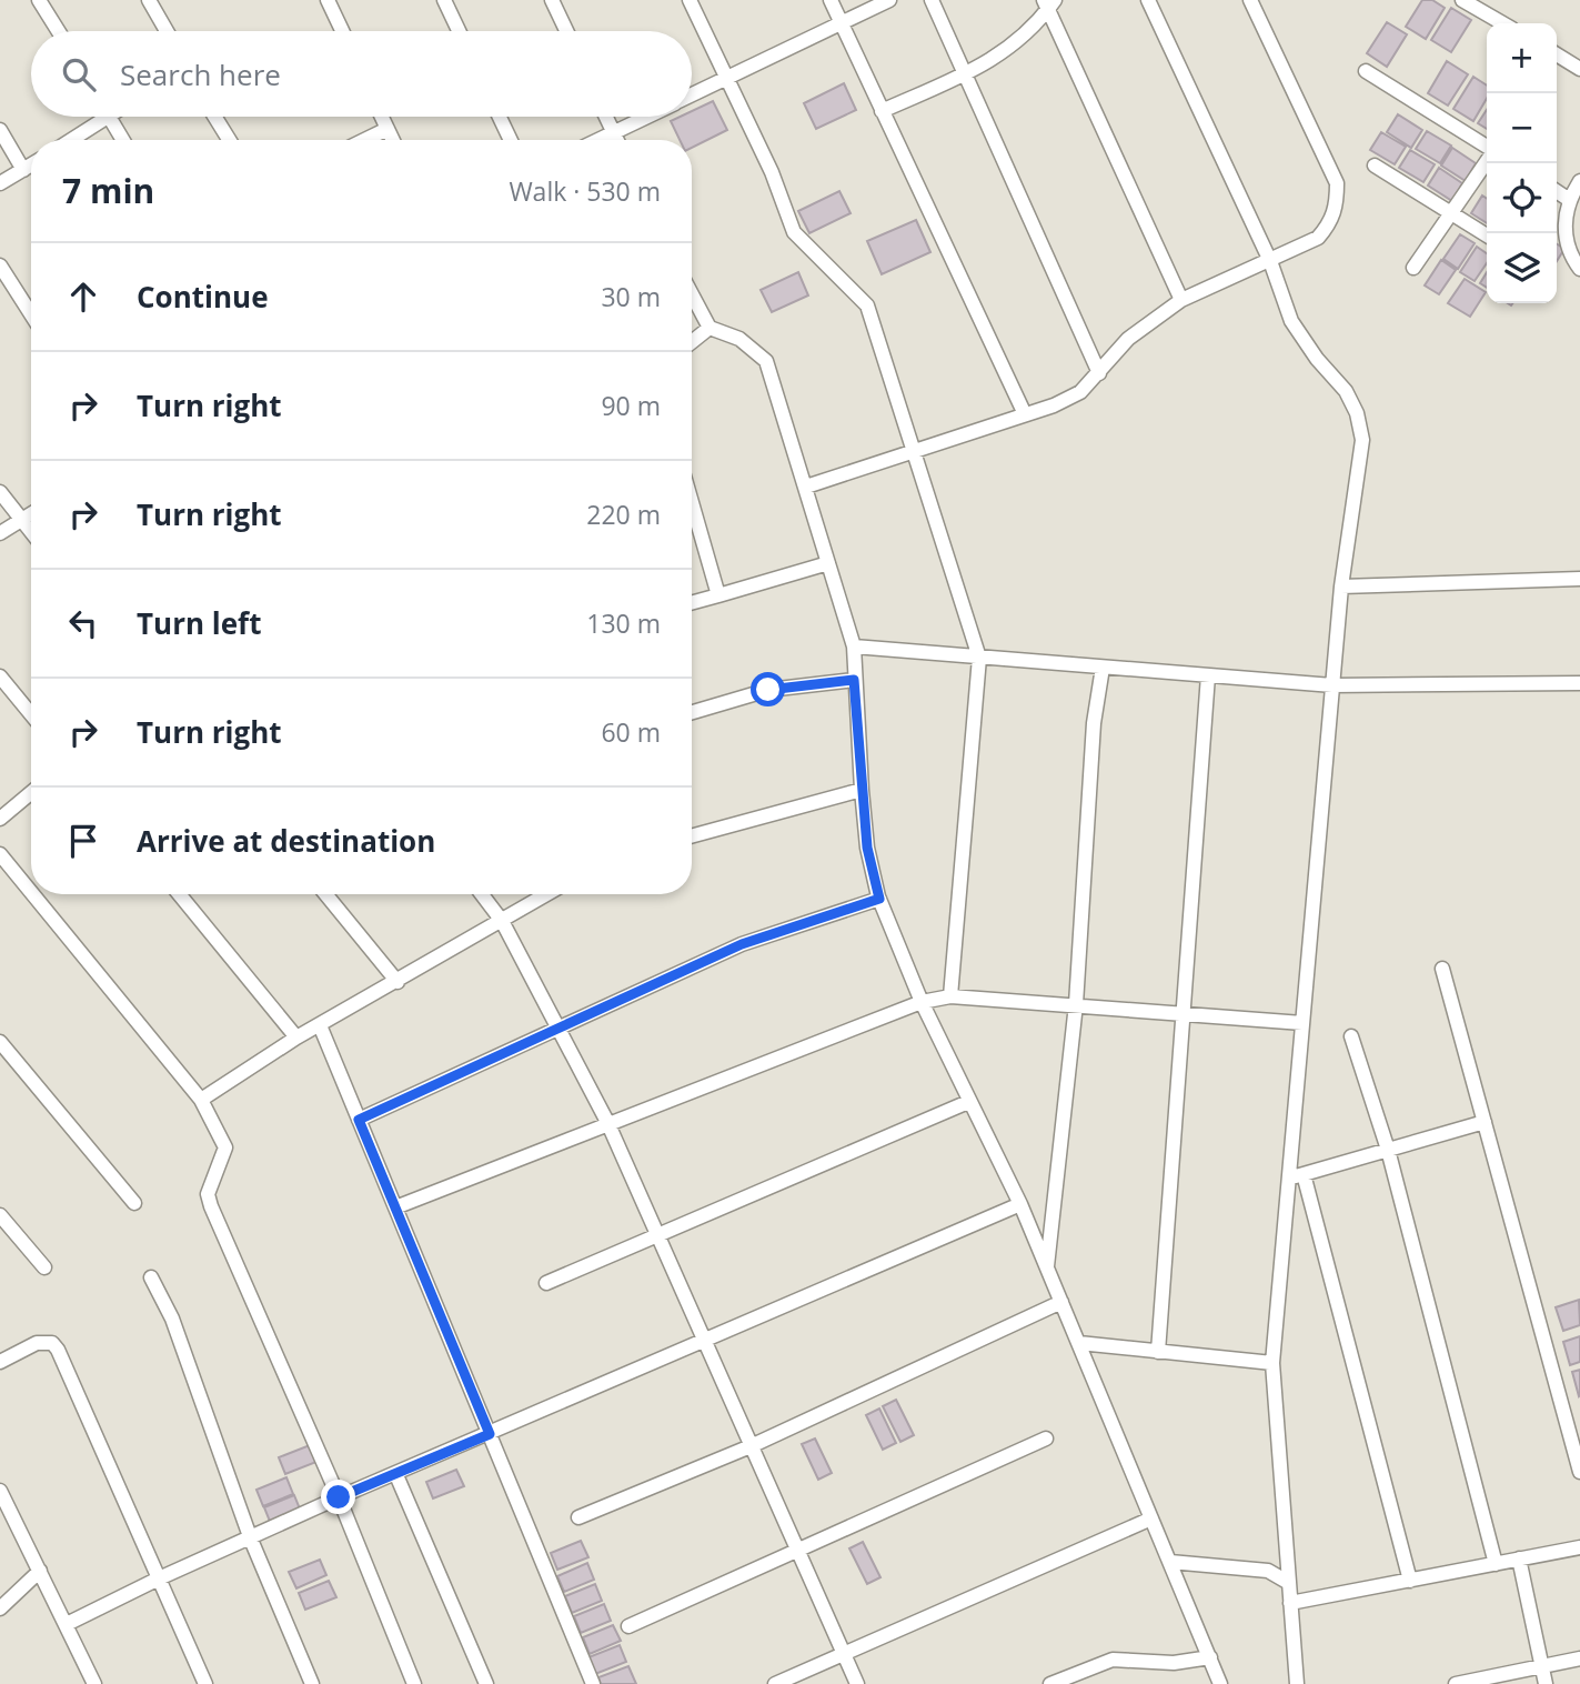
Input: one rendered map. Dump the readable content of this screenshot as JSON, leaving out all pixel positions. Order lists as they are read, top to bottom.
{
  "page": {
    "map_buttons": ["+", "−"],
    "search": "Search here",
    "heading": ["7 min", "Walk · 530 m"],
    "list": [
      ["Continue", "30 m"],
      ["Turn right", "90 m"],
      ["Turn right", "220 m"],
      ["Turn left", "130 m"],
      ["Turn right", "60 m"],
      "Arrive at destination"
    ]
  }
}
